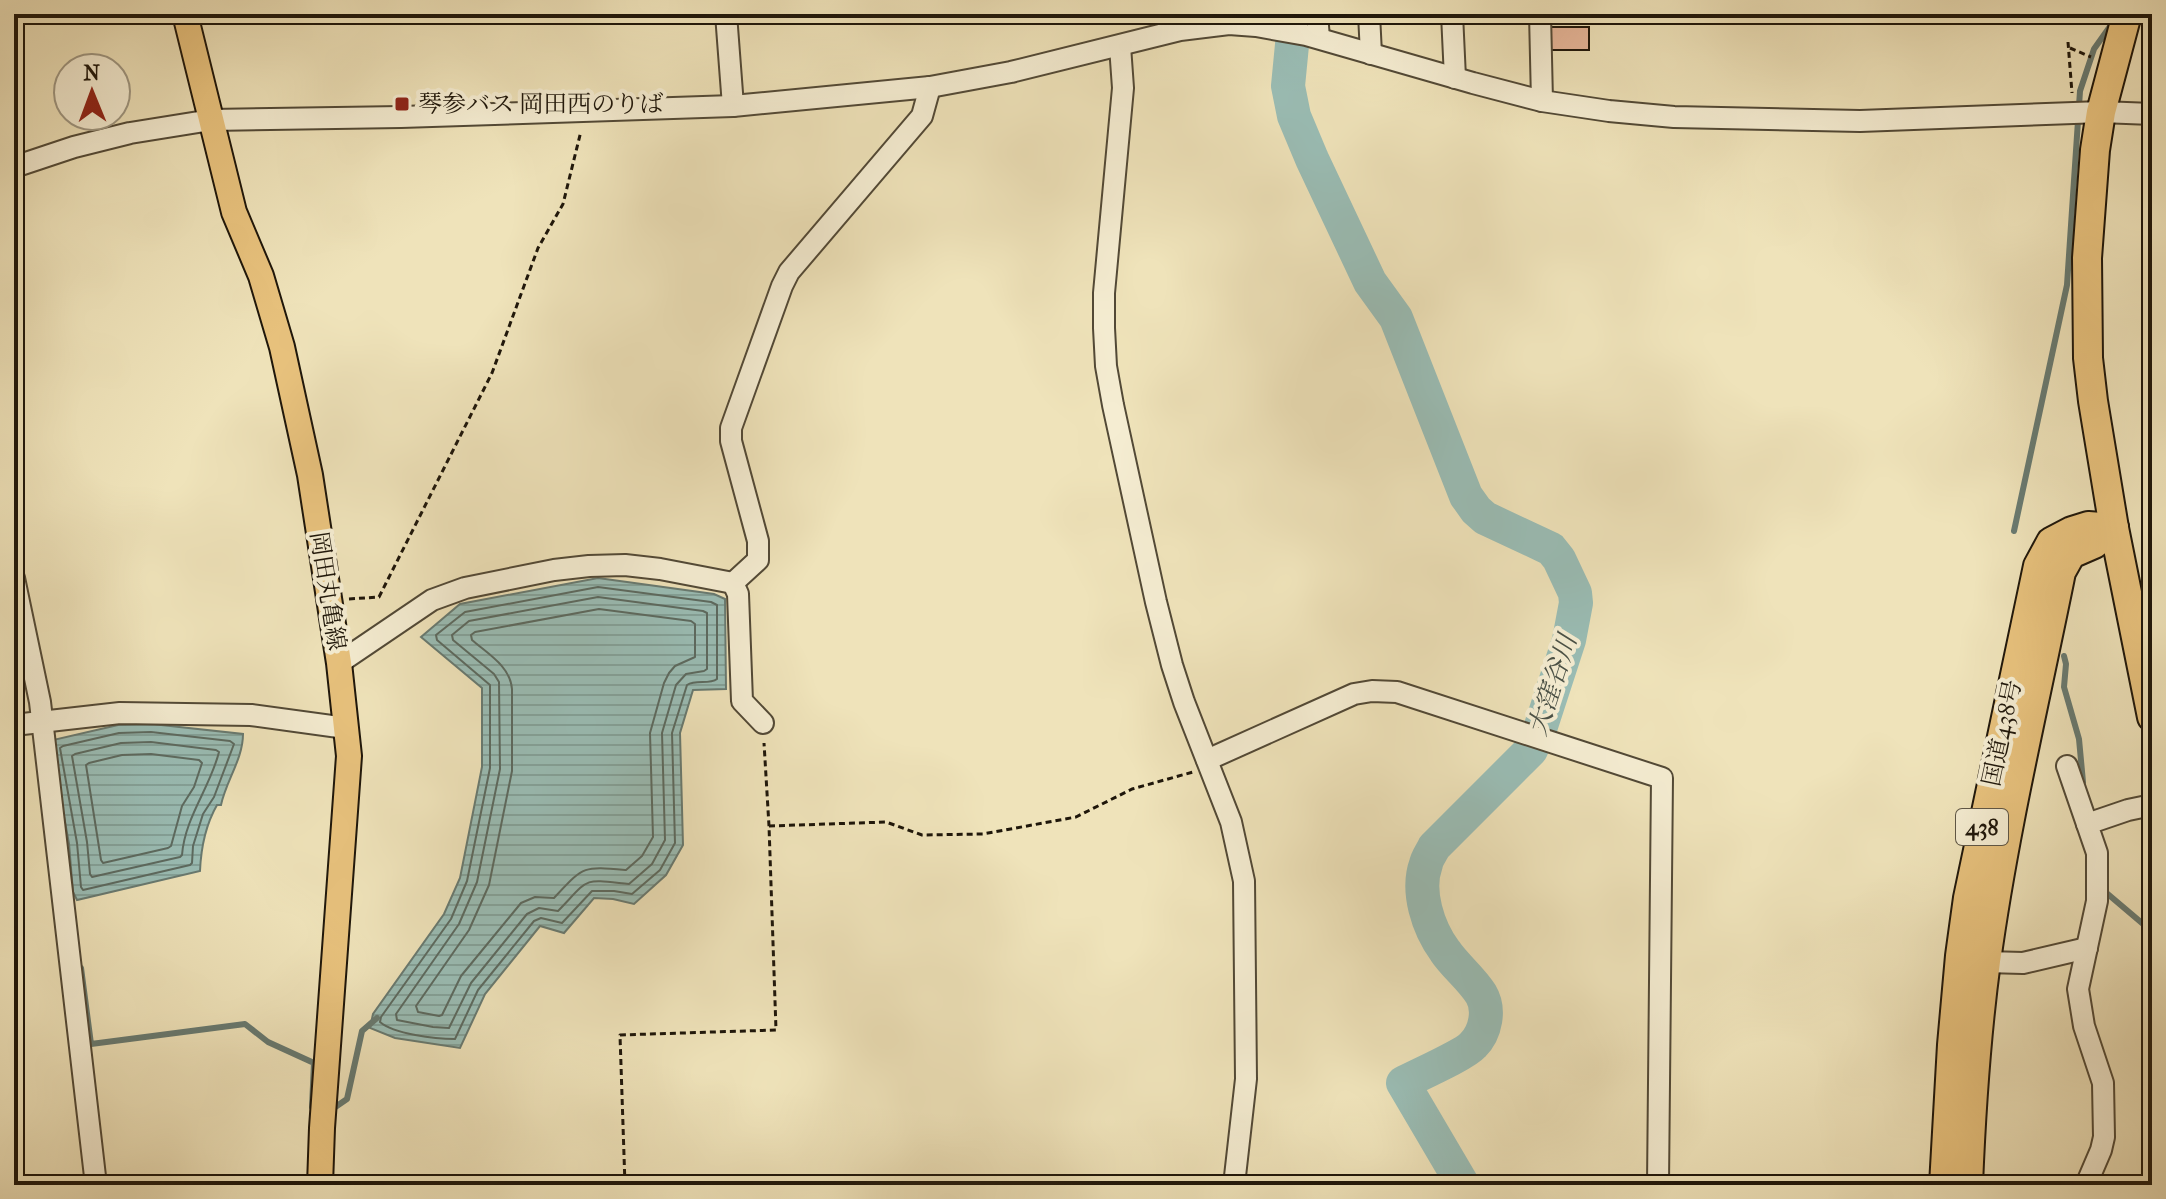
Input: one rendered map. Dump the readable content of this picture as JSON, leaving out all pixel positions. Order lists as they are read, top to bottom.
{
  "streets": {
    "highway": ["国道438号", "438"],
    "main road": ["岡田丸亀線"]
  },
  "water": ["大窪谷川"],
  "places": {
    "transit": ["琴参バス 岡田西のりば"]
  },
  "north": "top"
}
